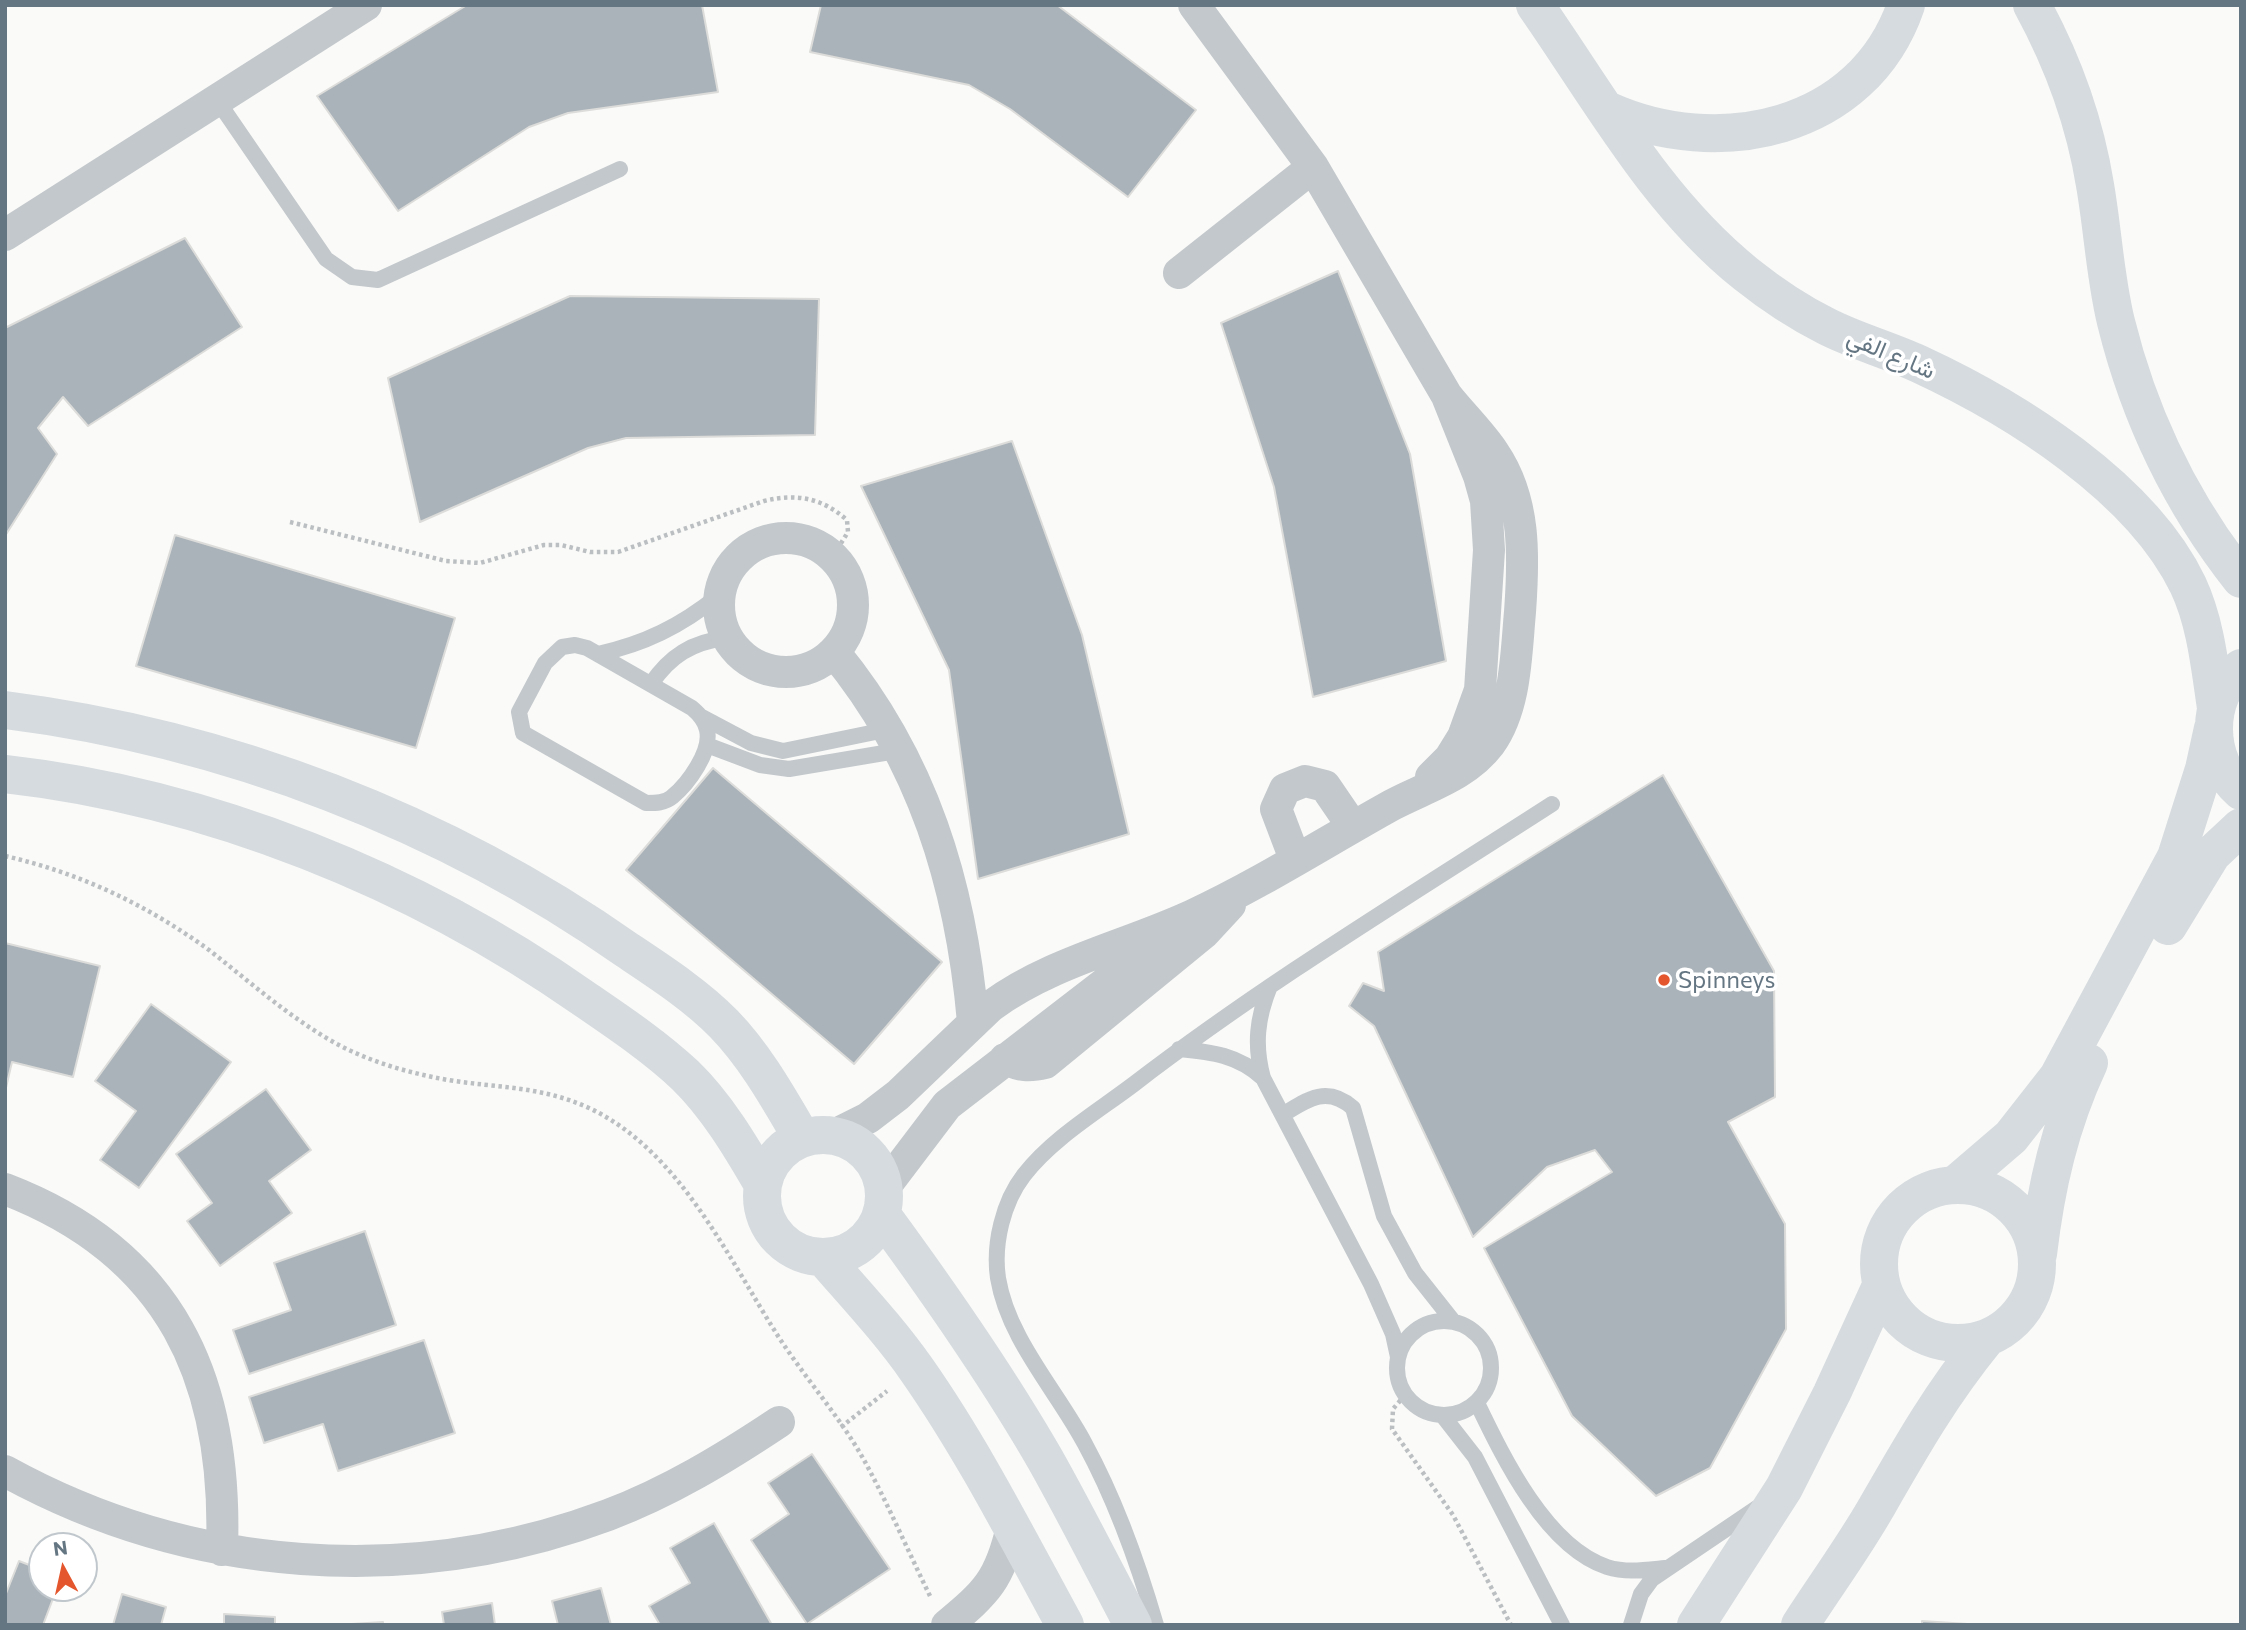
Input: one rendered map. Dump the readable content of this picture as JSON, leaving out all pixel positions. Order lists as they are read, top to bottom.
{
  "streets": {
    "street": ["شارع الفي"]
  },
  "places": ["Spinneys"],
  "north": "top"
}
